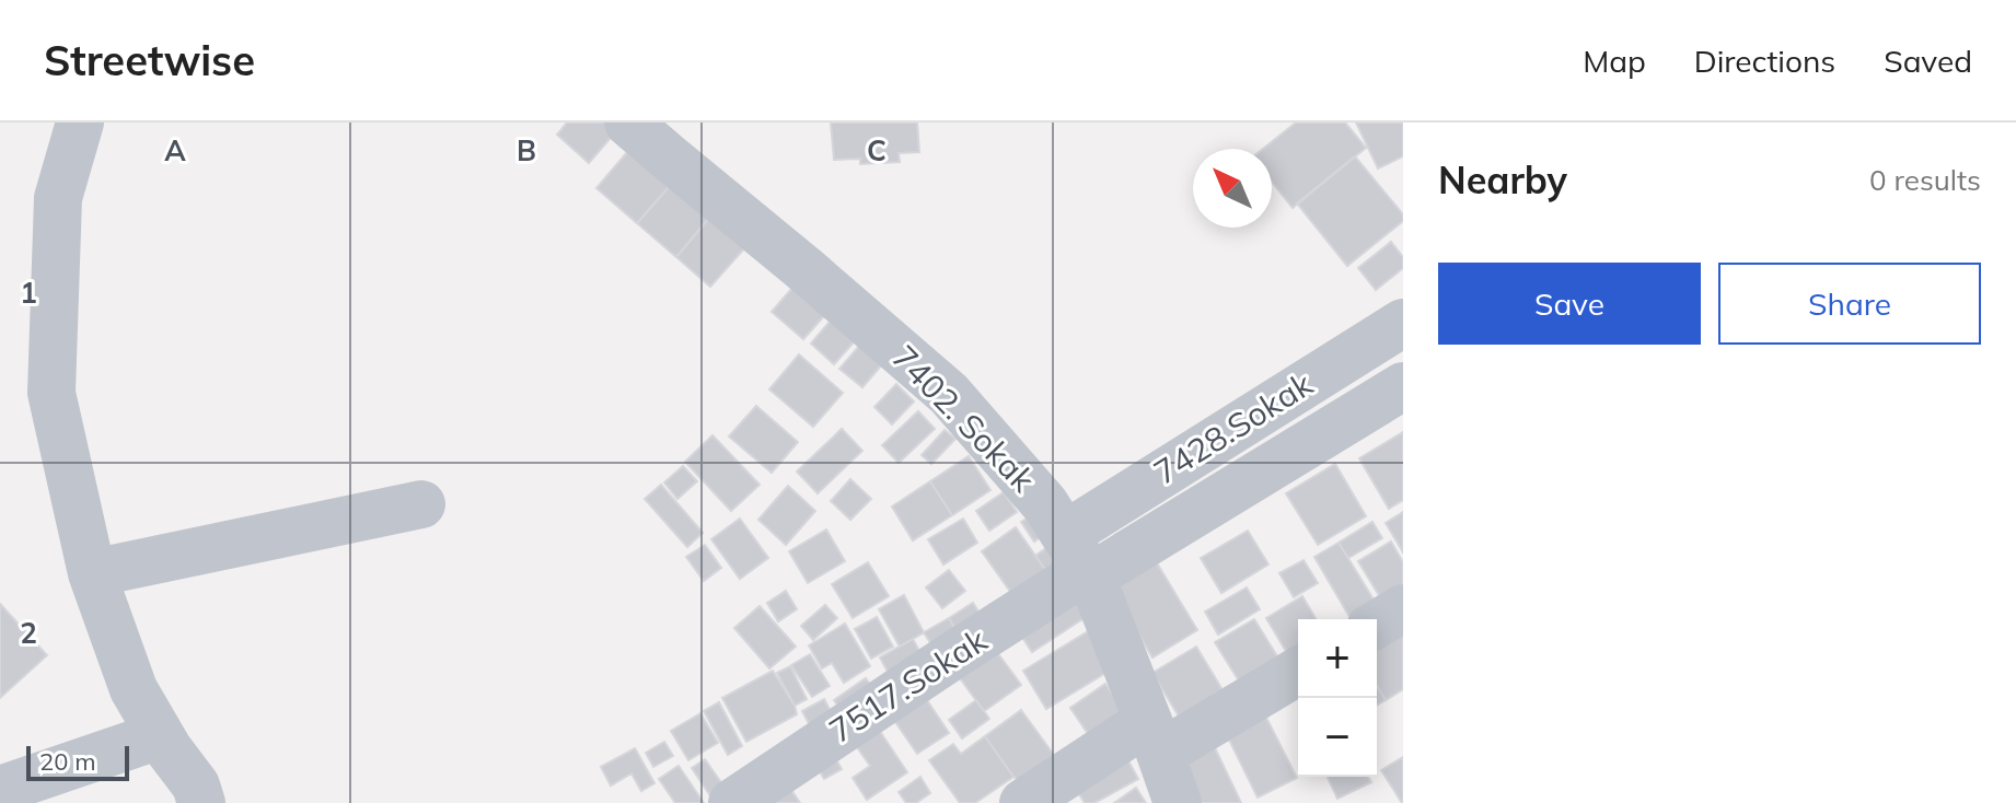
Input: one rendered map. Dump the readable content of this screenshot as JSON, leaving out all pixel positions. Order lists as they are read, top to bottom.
{
  "streets": {
    "street": ["7402. Sokak", "7428.Sokak", "7517.Sokak"]
  },
  "crossings": [
    ["7402. Sokak", "7428.Sokak"],
    ["7402. Sokak", "7517.Sokak"],
    ["7428.Sokak", "7517.Sokak"]
  ],
  "scale_bar": "20 m",
  "north": "top left",
  "page": {
    "header": "Streetwise",
    "nav": ["Map", "Directions", "Saved"],
    "heading": ["Nearby", "0 results"],
    "buttons": ["Save", "Share"],
    "map_buttons": ["+", "−"],
    "scale": "20 m"
  },
  "grid": {
    "columns": ["A", "B", "C"],
    "rows": ["1", "2"]
  }
}
